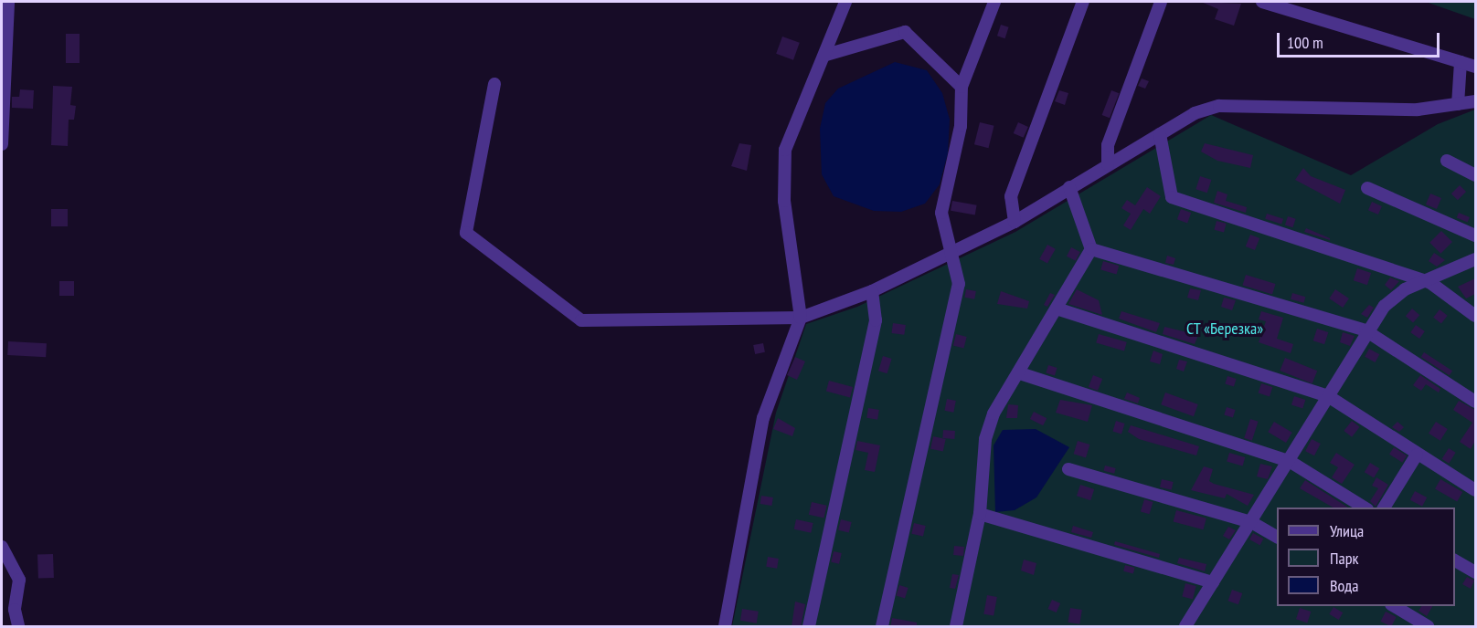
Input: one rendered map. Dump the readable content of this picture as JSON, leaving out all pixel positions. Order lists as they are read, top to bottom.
{
  "parks": ["СТ «Березка»"],
  "legend": ["Улица", "Парк", "Вода"],
  "scale_bar": "100 m"
}
